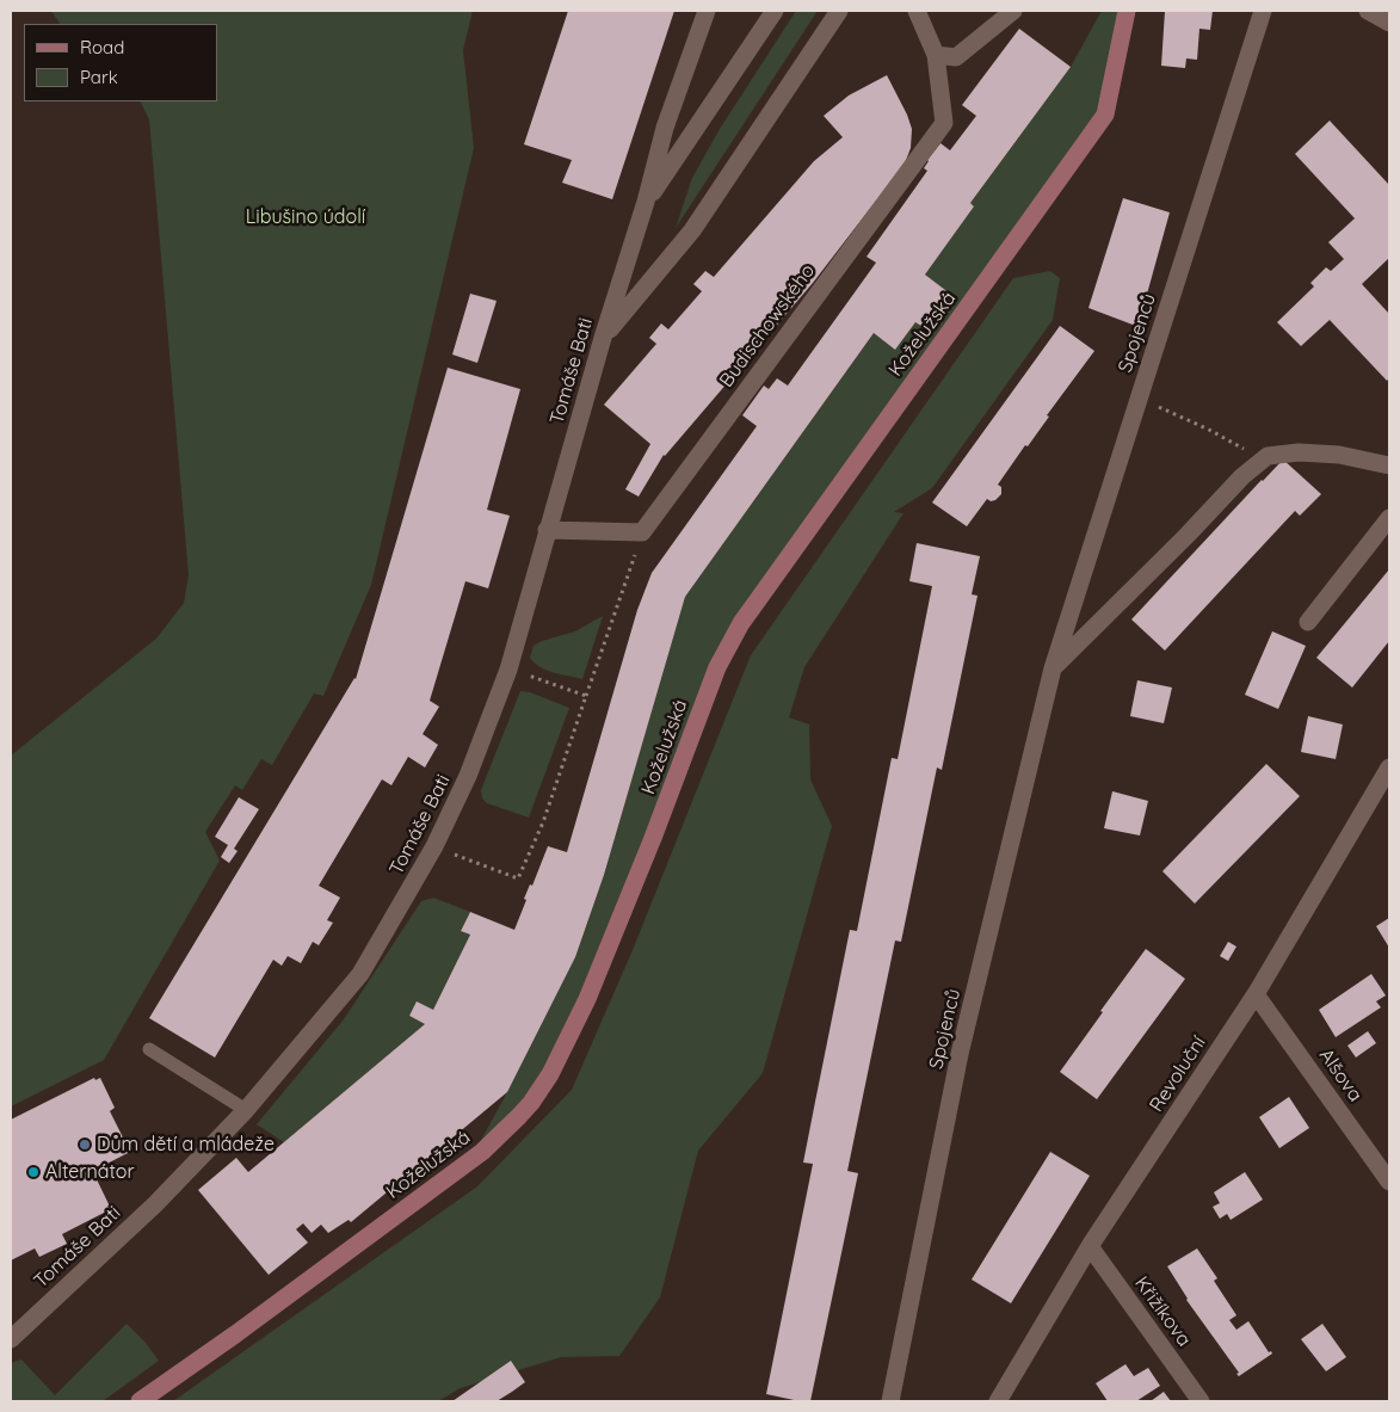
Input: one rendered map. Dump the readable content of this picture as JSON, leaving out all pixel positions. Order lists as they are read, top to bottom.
{
  "streets": {
    "main road": ["Koželužská"],
    "street": [
      "Budischowského",
      "Spojenců",
      "Tomáše Bati",
      "Revoluční",
      "Alšova",
      "Křižíkova"
    ]
  },
  "crossings": [
    ["Revoluční", "Alšova"],
    ["Revoluční", "Křižíkova"]
  ],
  "parks": ["Libušino údolí"],
  "places": ["Dům dětí a mládeže", "Alternátor"],
  "legend": ["Road", "Park"]
}
